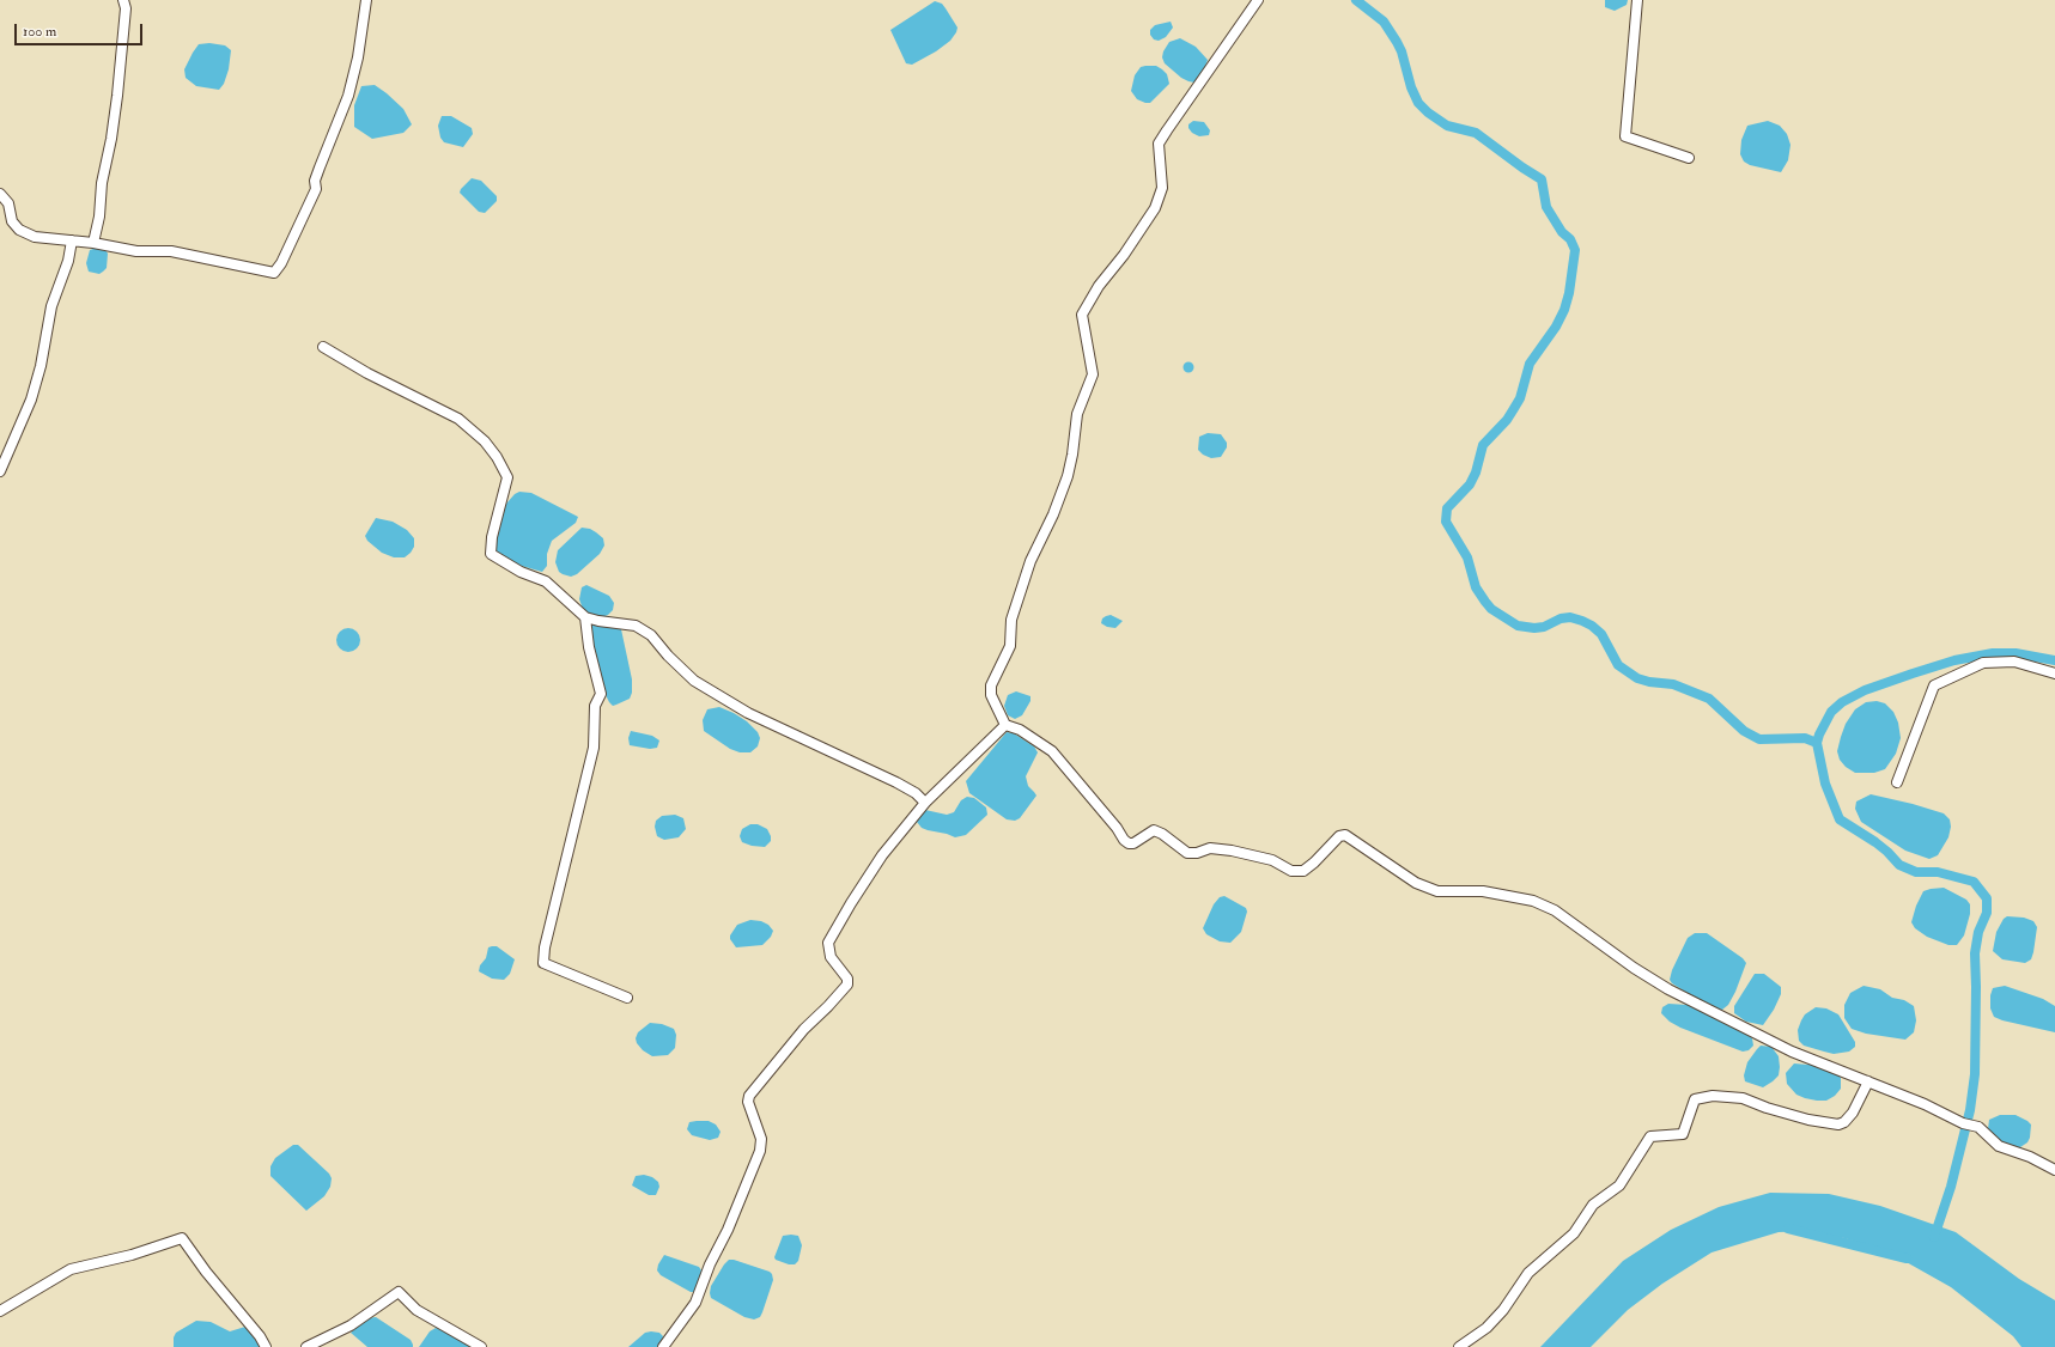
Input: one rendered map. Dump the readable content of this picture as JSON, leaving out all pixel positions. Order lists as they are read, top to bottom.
{
  "scale_bar": "100 m"
}
